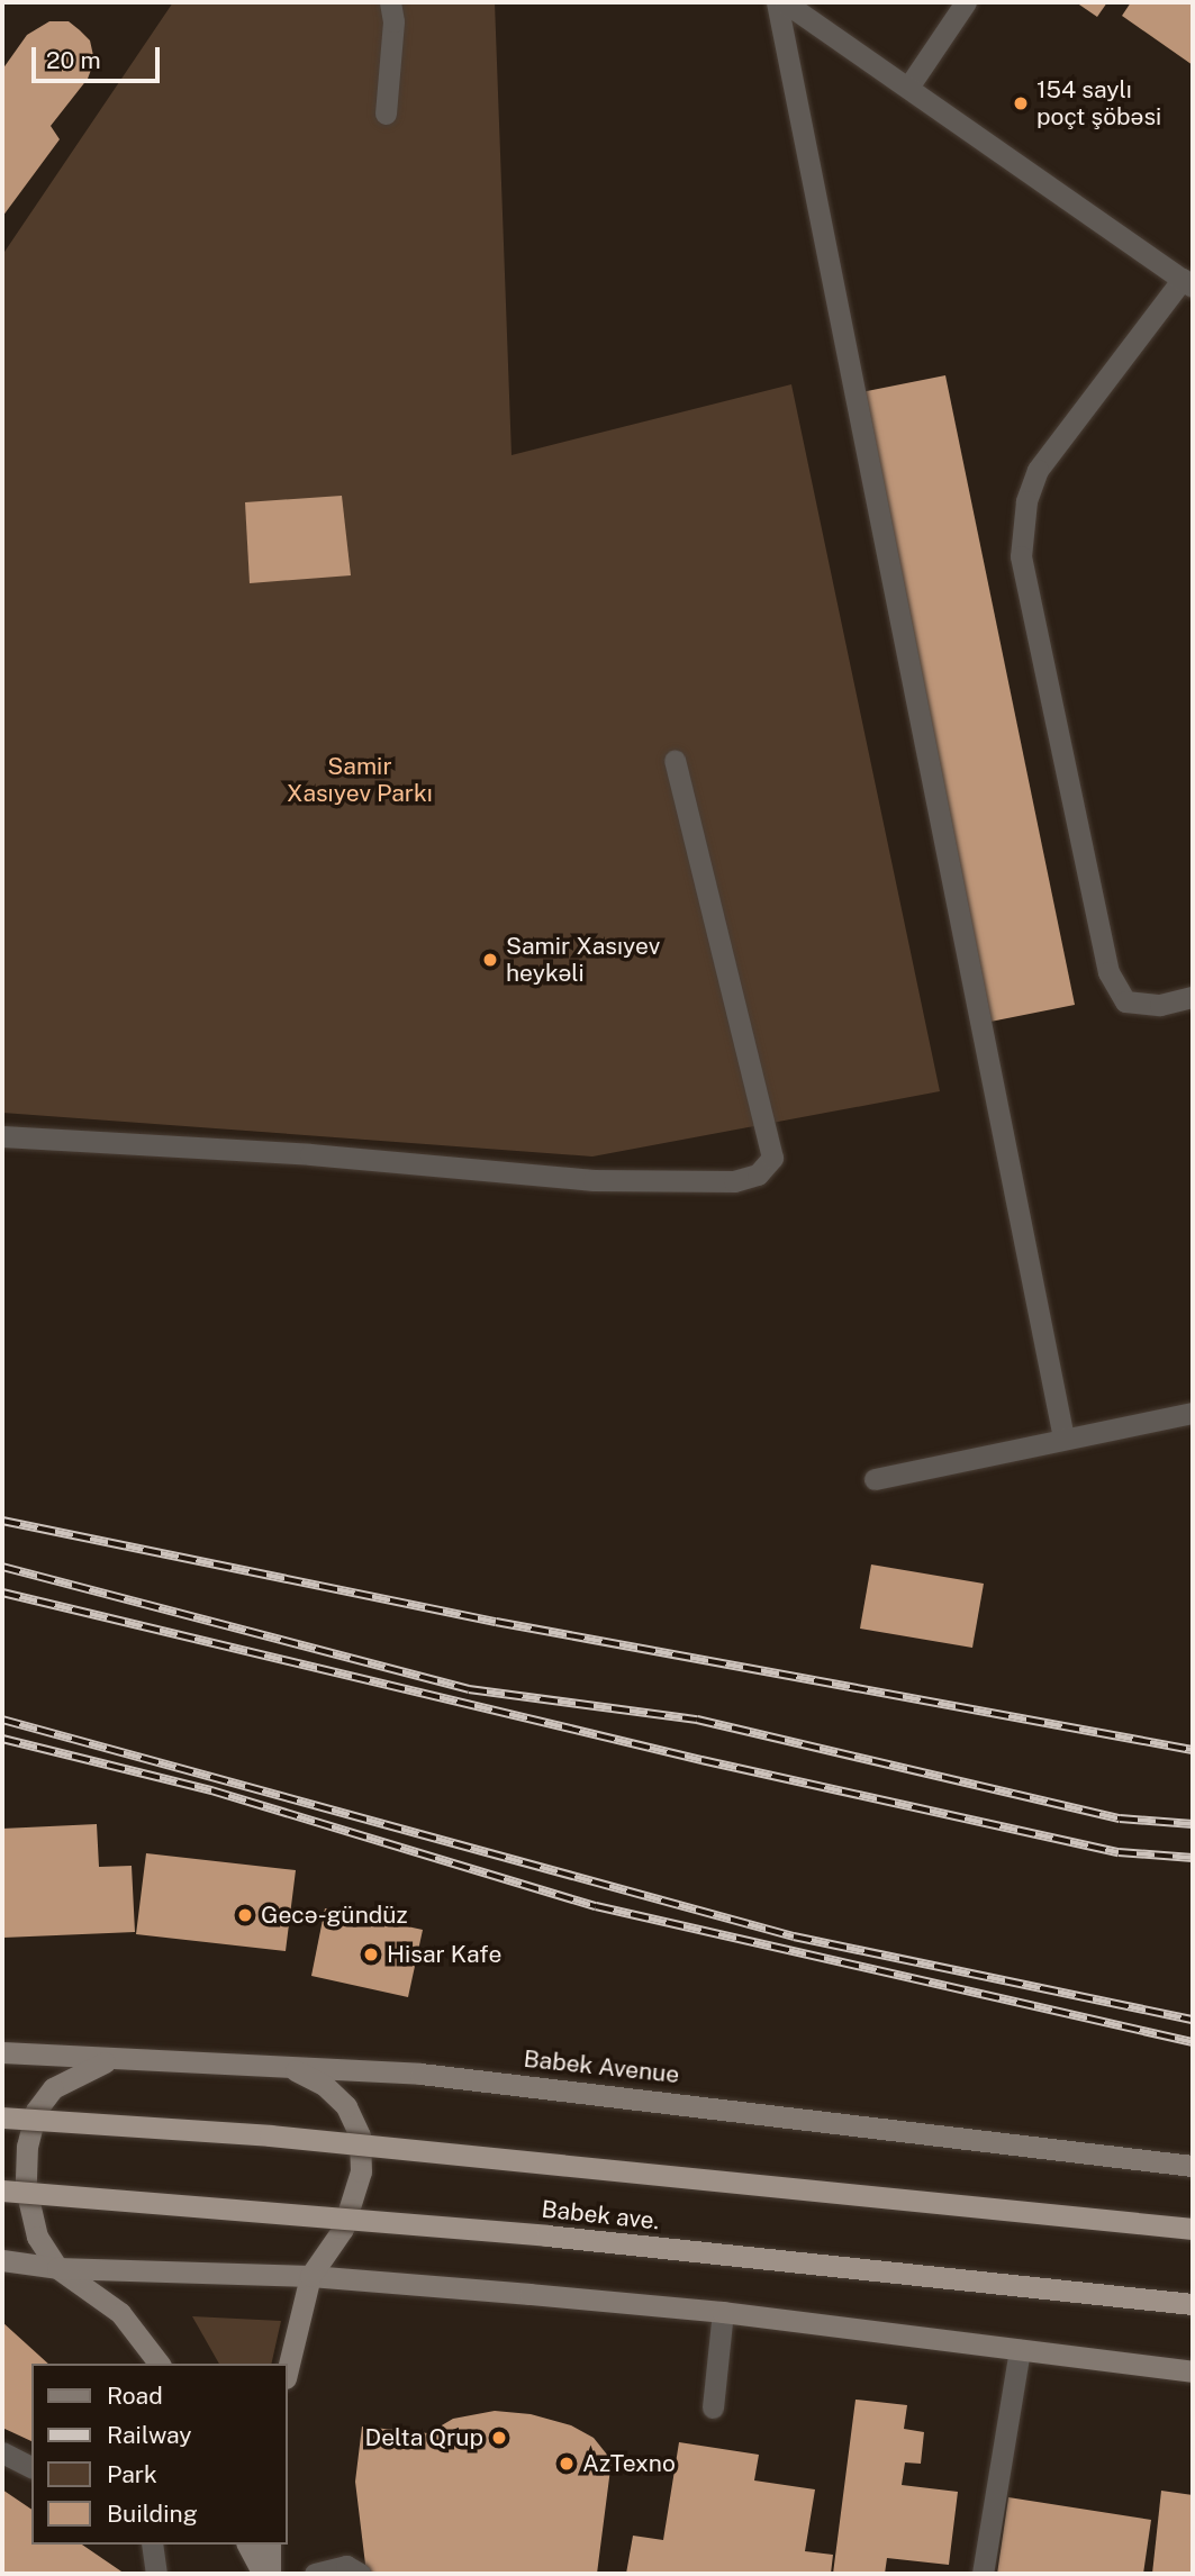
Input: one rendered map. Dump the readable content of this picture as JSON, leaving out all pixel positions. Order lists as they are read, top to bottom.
{
  "streets": {
    "main road": ["Babek Avenue", "Babek ave."]
  },
  "parks": ["Samir Xasıyev Parkı"],
  "places": [
    "154 saylı poçt şöbəsi",
    "Samir Xasıyev heykəli",
    "Gecə-gündüz",
    "Hisar Kafe",
    "Delta Qrup",
    "AzTexno"
  ],
  "legend": [
    "Road",
    "Railway",
    "Park",
    "Building"
  ],
  "scale_bar": "20 m"
}
